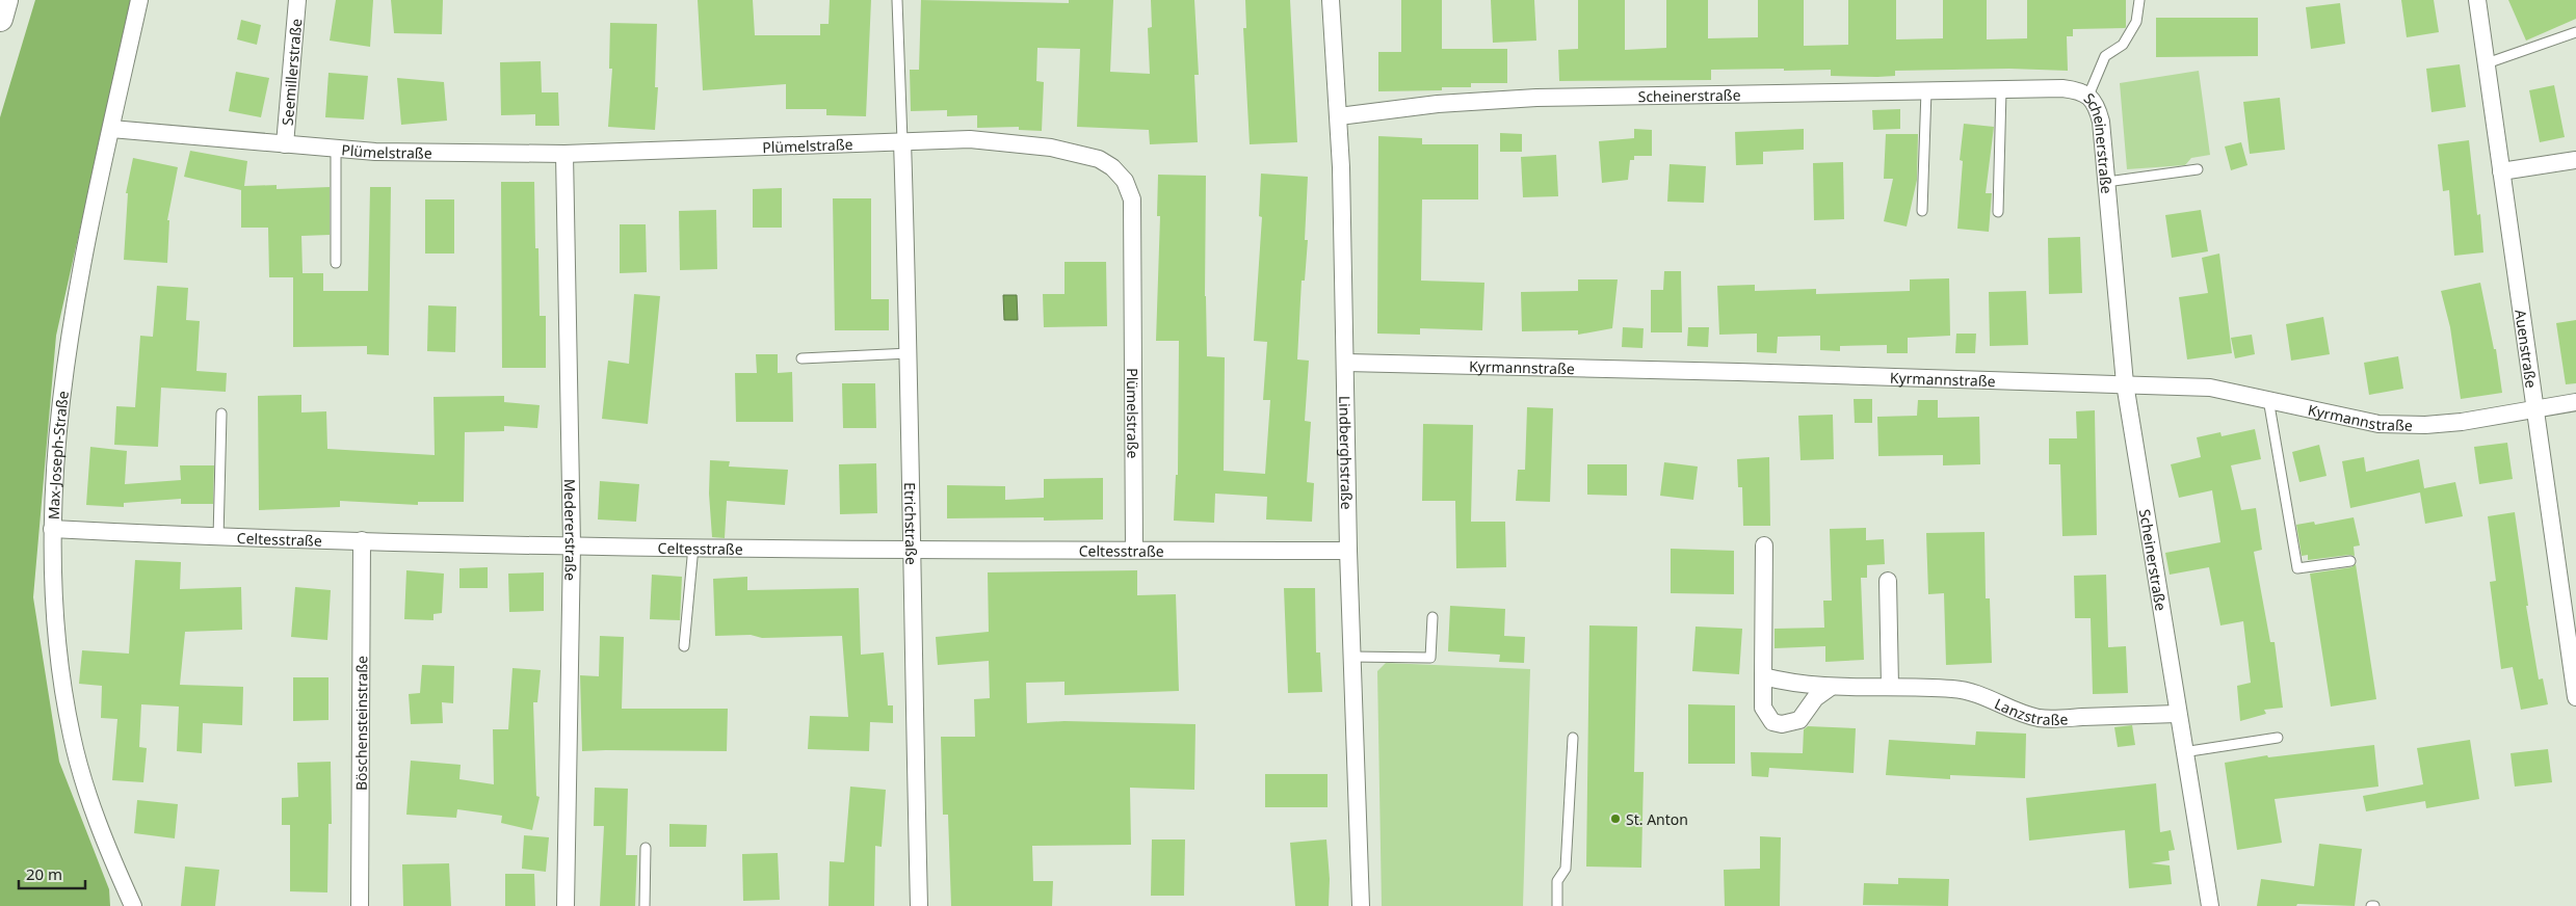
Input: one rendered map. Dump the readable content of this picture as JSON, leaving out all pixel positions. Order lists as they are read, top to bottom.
{
  "streets": {
    "street": [
      "Seemillerstraße",
      "Scheinerstraße",
      "Plümelstraße",
      "Auenstraße",
      "Kyrmannstraße",
      "Lindberghstraße",
      "Max-Joseph-Straße",
      "Etrichstraße",
      "Medererstraße",
      "Celtesstraße",
      "Lanzstraße",
      "Böschensteinstraße"
    ]
  },
  "crossings": [
    ["Seemillerstraße", "Plümelstraße"],
    ["Scheinerstraße", "Kyrmannstraße"],
    ["Scheinerstraße", "Lindberghstraße"],
    ["Scheinerstraße", "Lanzstraße"],
    ["Plümelstraße", "Max-Joseph-Straße"],
    ["Plümelstraße", "Etrichstraße"],
    ["Plümelstraße", "Medererstraße"],
    ["Plümelstraße", "Celtesstraße"],
    ["Auenstraße", "Kyrmannstraße"],
    ["Kyrmannstraße", "Lindberghstraße"],
    ["Lindberghstraße", "Celtesstraße"],
    ["Max-Joseph-Straße", "Celtesstraße"],
    ["Etrichstraße", "Celtesstraße"],
    ["Medererstraße", "Celtesstraße"],
    ["Celtesstraße", "Böschensteinstraße"]
  ],
  "places": ["St. Anton"],
  "scale_bar": "20 m"
}
